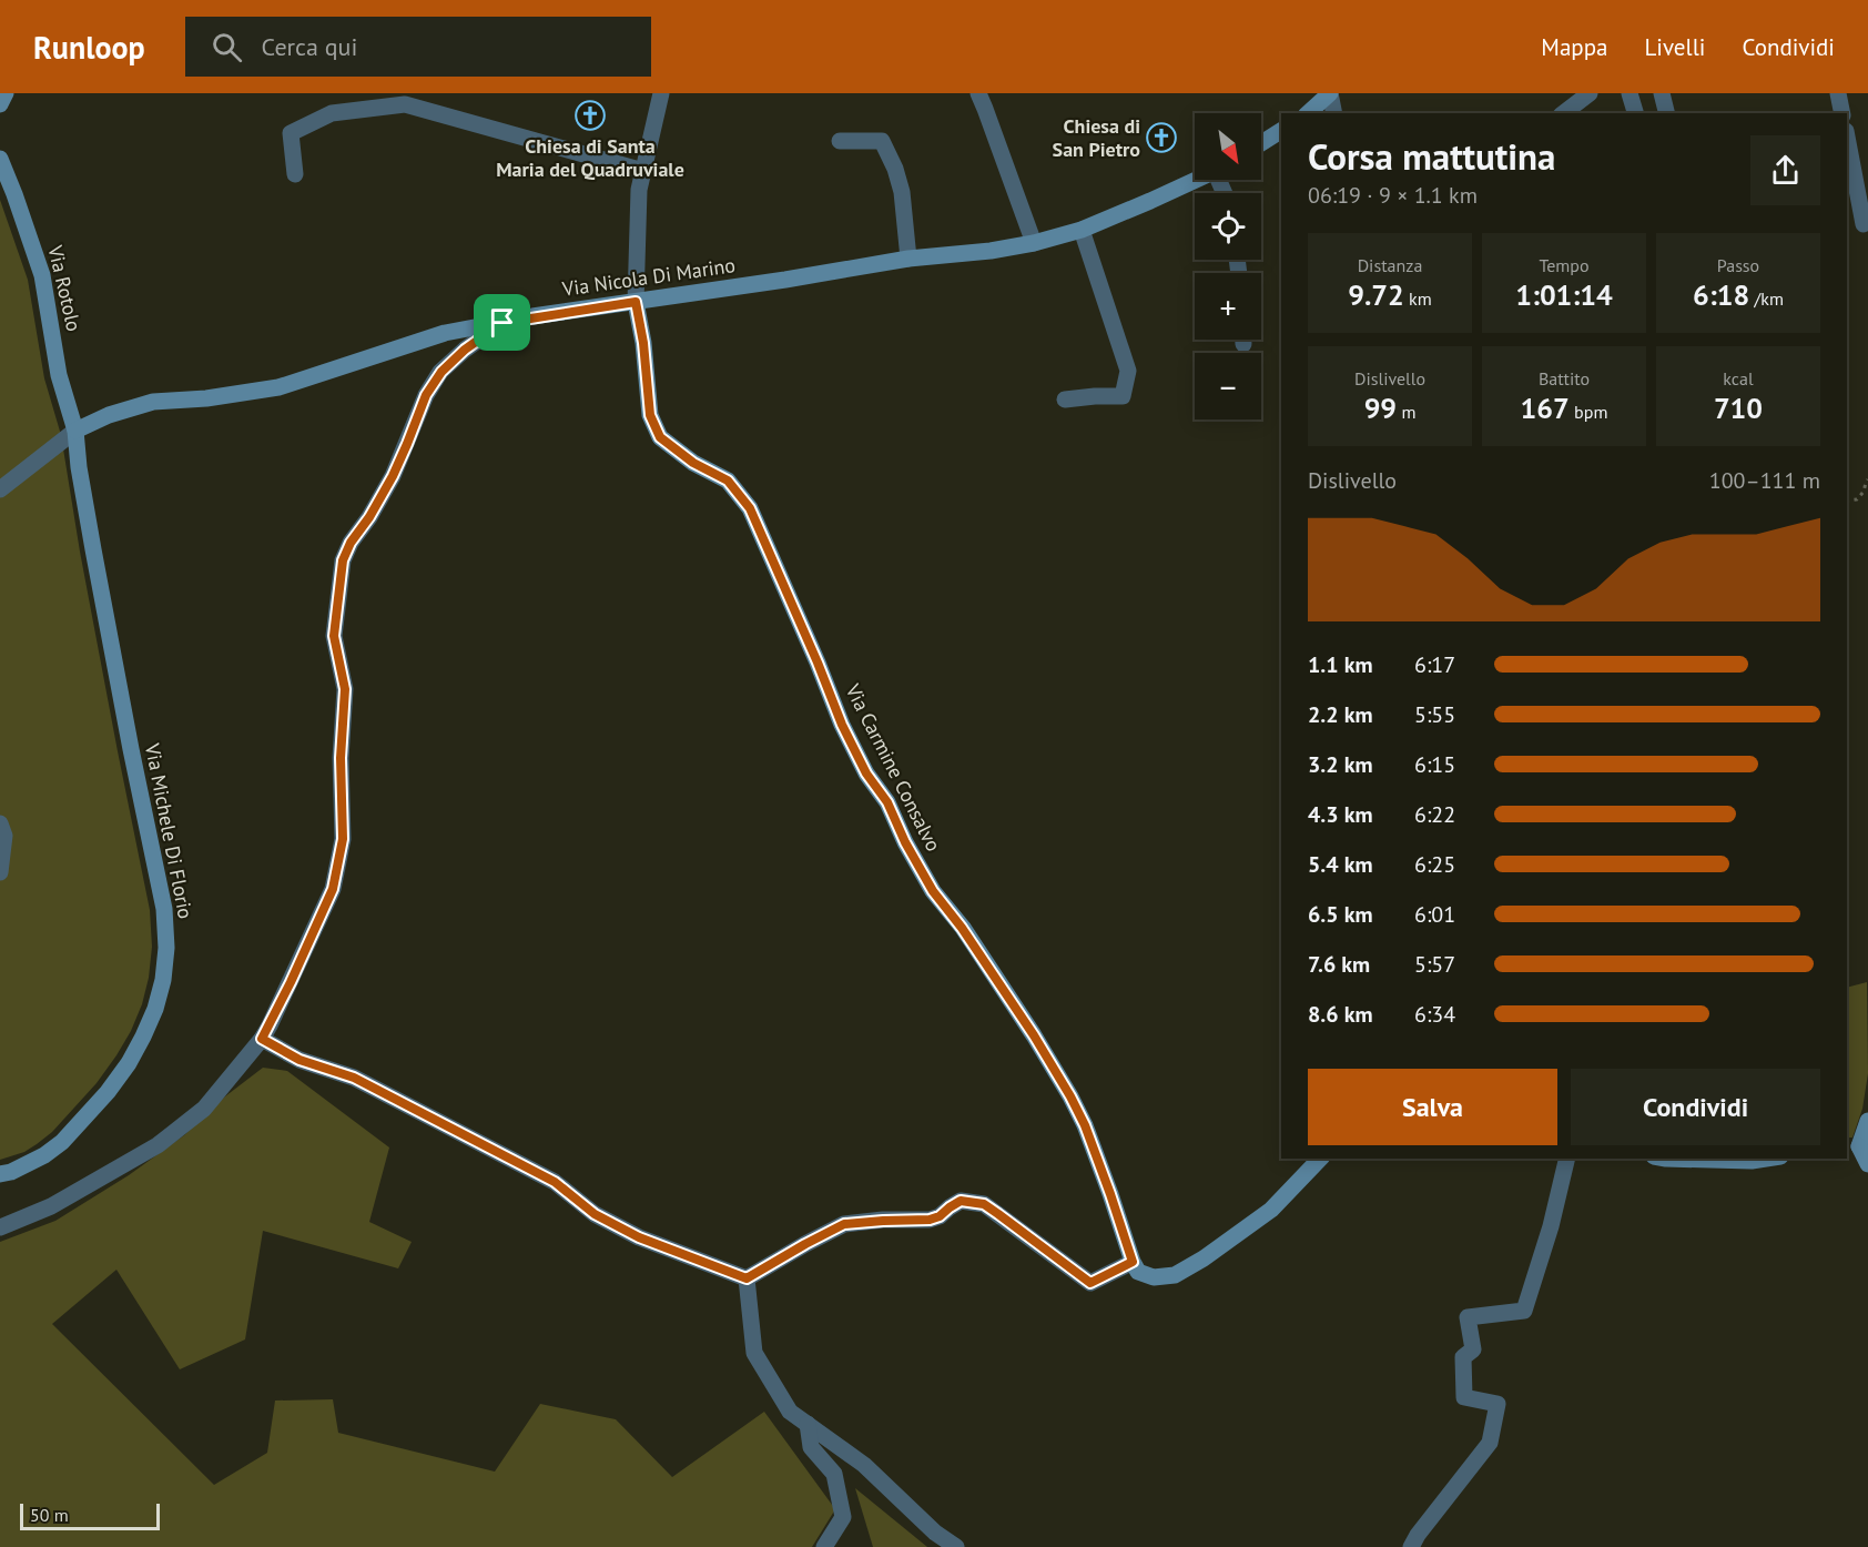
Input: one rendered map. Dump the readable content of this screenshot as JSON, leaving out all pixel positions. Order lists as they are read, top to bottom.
{
  "streets": {
    "street": [
      "Via Nicola Di Marino",
      "Via Rotolo",
      "Via Carmine Consalvo",
      "Via Michele Di Florio"
    ]
  },
  "crossings": [
    ["Via Nicola Di Marino", "Via Rotolo"],
    ["Via Nicola Di Marino", "Via Carmine Consalvo"],
    ["Via Nicola Di Marino", "Via Michele Di Florio"],
    ["Via Rotolo", "Via Michele Di Florio"]
  ],
  "places": {
    "church": ["Chiesa di Santa Maria del Quadruviale", "Chiesa di San Pietro"]
  },
  "scale_bar": "50 m",
  "north": "bottom right",
  "page": {
    "header": "Runloop",
    "search": "Cerca qui",
    "nav": ["Mappa", "Livelli", "Condividi"],
    "map_buttons": ["+", "−"],
    "heading": ["Corsa mattutina", "06:19 · 9 × 1.1 km"],
    "stats": [
      ["Distanza", "9.72 km"],
      ["Tempo", "1:01:14"],
      ["Passo", "6:18 /km"],
      ["Dislivello", "99 m"],
      ["Battito", "167 bpm"],
      ["kcal", "710"]
    ],
    "chart": ["Dislivello", "100–111 m"],
    "list": [
      {
        "name": "1.1 km",
        "note": "6:17"
      },
      {
        "name": "2.2 km",
        "note": "5:55"
      },
      {
        "name": "3.2 km",
        "note": "6:15"
      },
      {
        "name": "4.3 km",
        "note": "6:22"
      },
      {
        "name": "5.4 km",
        "note": "6:25"
      },
      {
        "name": "6.5 km",
        "note": "6:01"
      },
      {
        "name": "7.6 km",
        "note": "5:57"
      },
      {
        "name": "8.6 km",
        "note": "6:34"
      }
    ],
    "buttons": ["Salva", "Condividi"],
    "scale": "50 m"
  }
}
